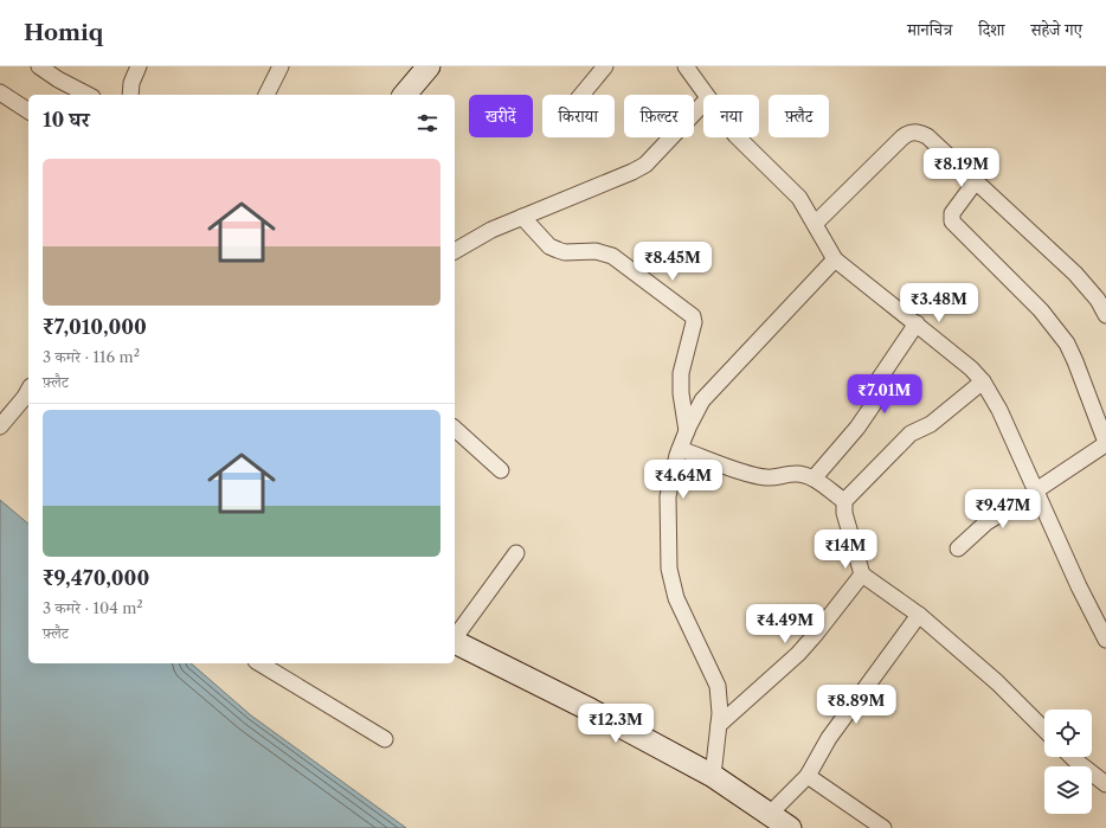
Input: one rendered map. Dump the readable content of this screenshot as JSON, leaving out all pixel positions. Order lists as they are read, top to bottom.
{
  "page": {
    "header": "Homiq",
    "nav": ["मानचित्र", "दिशा", "सहेजे गए"],
    "chip": [
      "खरीदें",
      "किराया",
      "फ़िल्टर",
      "नया",
      "फ़्लैट"
    ],
    "heading": "10 घर",
    "price": [
      "₹8.19M",
      "₹8.45M",
      "₹3.48M",
      "₹7.01M",
      "₹4.64M",
      "₹9.47M",
      "₹14M",
      "₹4.49M",
      "₹8.89M",
      "₹12.3M"
    ],
    "list": [
      {
        "name": "₹7,010,000",
        "note": "3 कमरे · 116 m² · फ़्लैट"
      },
      {
        "name": "₹9,470,000",
        "note": "3 कमरे · 104 m² · फ़्लैट"
      }
    ]
  }
}
